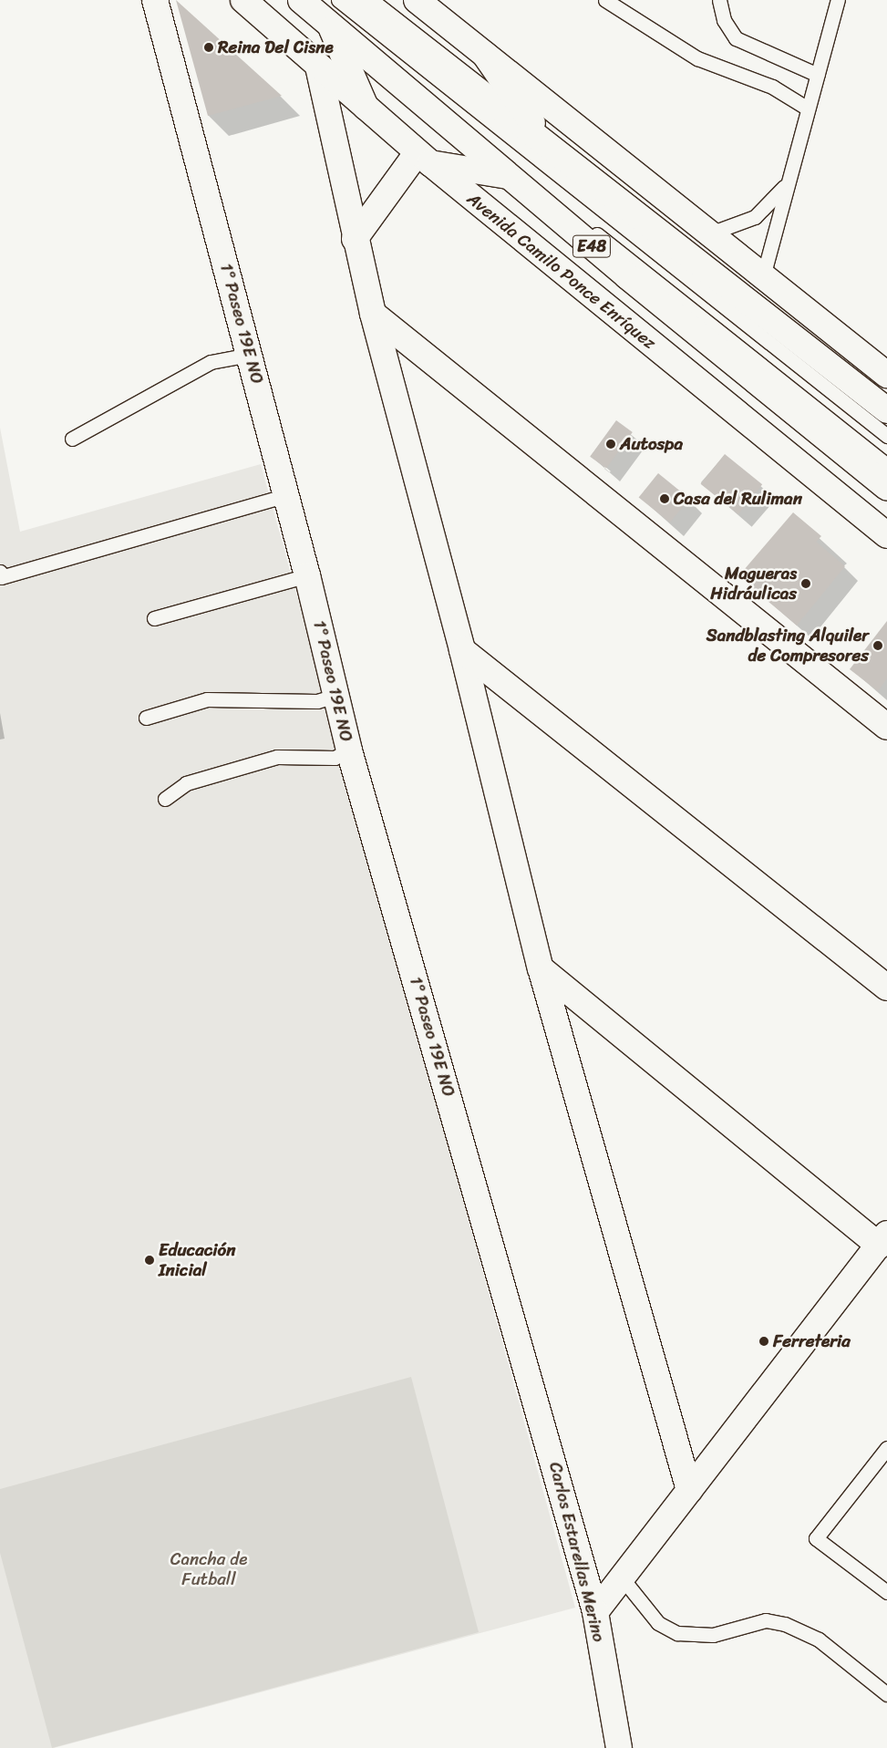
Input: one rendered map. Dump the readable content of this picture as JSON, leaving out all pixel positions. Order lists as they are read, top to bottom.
{
  "streets": {
    "street": [
      "E48",
      "Avenida Camilo Ponce Enríquez",
      "1° Paseo 19E NO",
      "Carlos Estarellas Merino"
    ]
  },
  "crossings": [
    ["1° Paseo 19E NO", "Carlos Estarellas Merino"]
  ],
  "parks": ["Cancha de Futball"],
  "places": [
    "Reina Del Cisne",
    "Autospa",
    "Casa del Ruliman",
    "Magueras Hidráulicas",
    "Sandblasting Alquiler de Compresores",
    "Educación Inicial",
    "Ferreteria"
  ]
}
